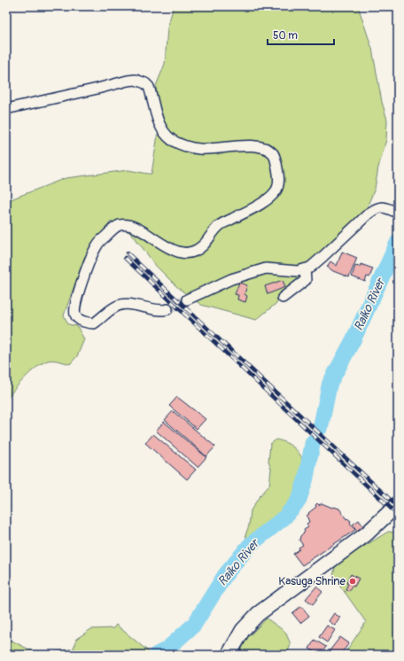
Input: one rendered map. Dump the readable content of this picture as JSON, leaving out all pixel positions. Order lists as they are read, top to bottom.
{
  "water": ["Raiko River"],
  "places": ["Kasuga Shrine"],
  "scale_bar": "50 m"
}
